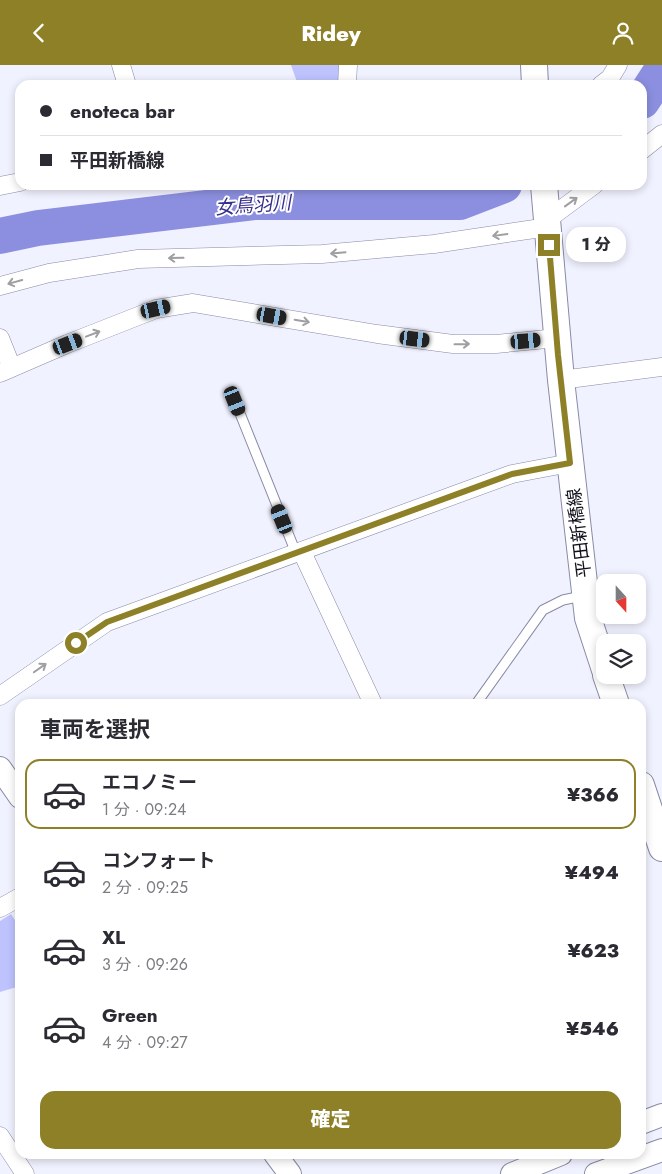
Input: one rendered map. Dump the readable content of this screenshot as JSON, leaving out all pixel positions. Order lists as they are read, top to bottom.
{
  "streets": {
    "main road": ["平田新橋線"]
  },
  "water": ["女鳥羽川"],
  "north": "bottom",
  "page": {
    "header": "Ridey",
    "banner": ["enoteca bar", "平田新橋線"],
    "bubble": "1 分",
    "heading": "車両を選択",
    "list": [
      {
        "name": "エコノミー",
        "note": "1 分 · 09:24",
        "value": "¥366"
      },
      {
        "name": "コンフォート",
        "note": "2 分 · 09:25",
        "value": "¥494"
      },
      {
        "name": "XL",
        "note": "3 分 · 09:26",
        "value": "¥623"
      },
      {
        "name": "Green",
        "note": "4 分 · 09:27",
        "value": "¥546"
      }
    ],
    "buttons": "確定"
  }
}
